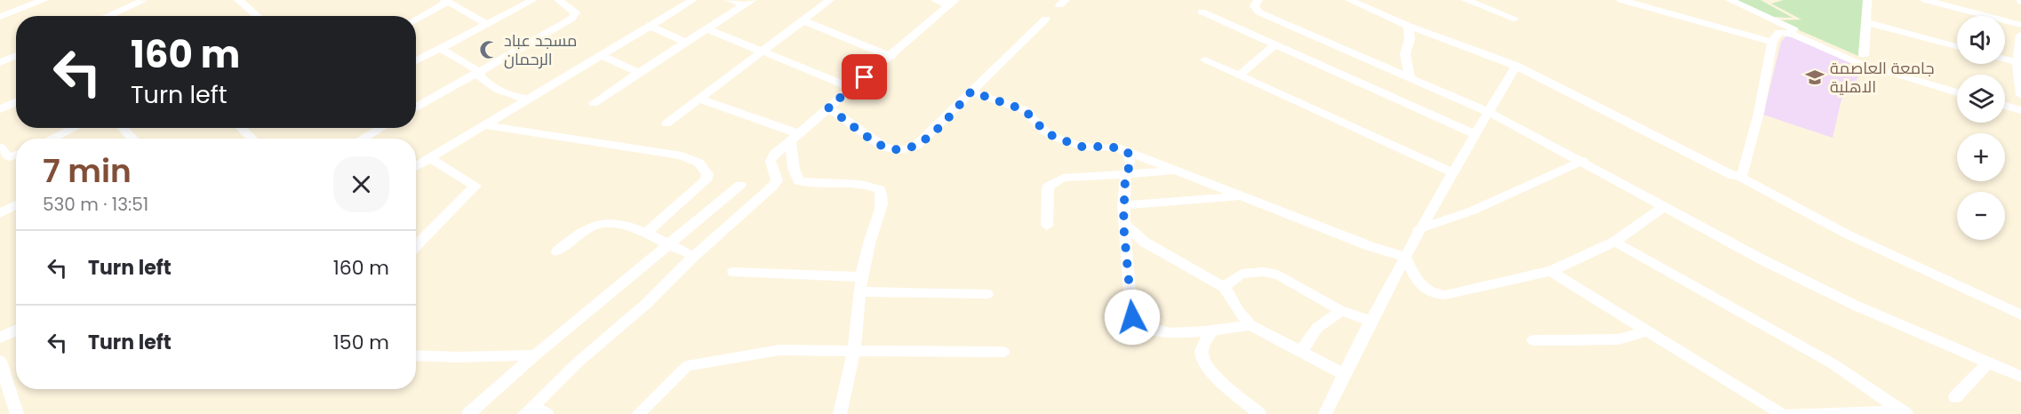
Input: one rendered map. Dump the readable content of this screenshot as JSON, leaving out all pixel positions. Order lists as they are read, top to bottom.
{
  "places": {
    "mosque": ["مسجد عباد الرحمان"],
    "school or university": ["جامعة العاصمة الاهلية"]
  },
  "page": {
    "map_buttons": ["+", "−"],
    "turn": ["160 m", "Turn left"],
    "heading": ["7 min", "530 m · 13:51"],
    "list": [
      {
        "name": "Turn left",
        "value": "160 m"
      },
      {
        "name": "Turn left",
        "value": "150 m"
      }
    ]
  }
}
